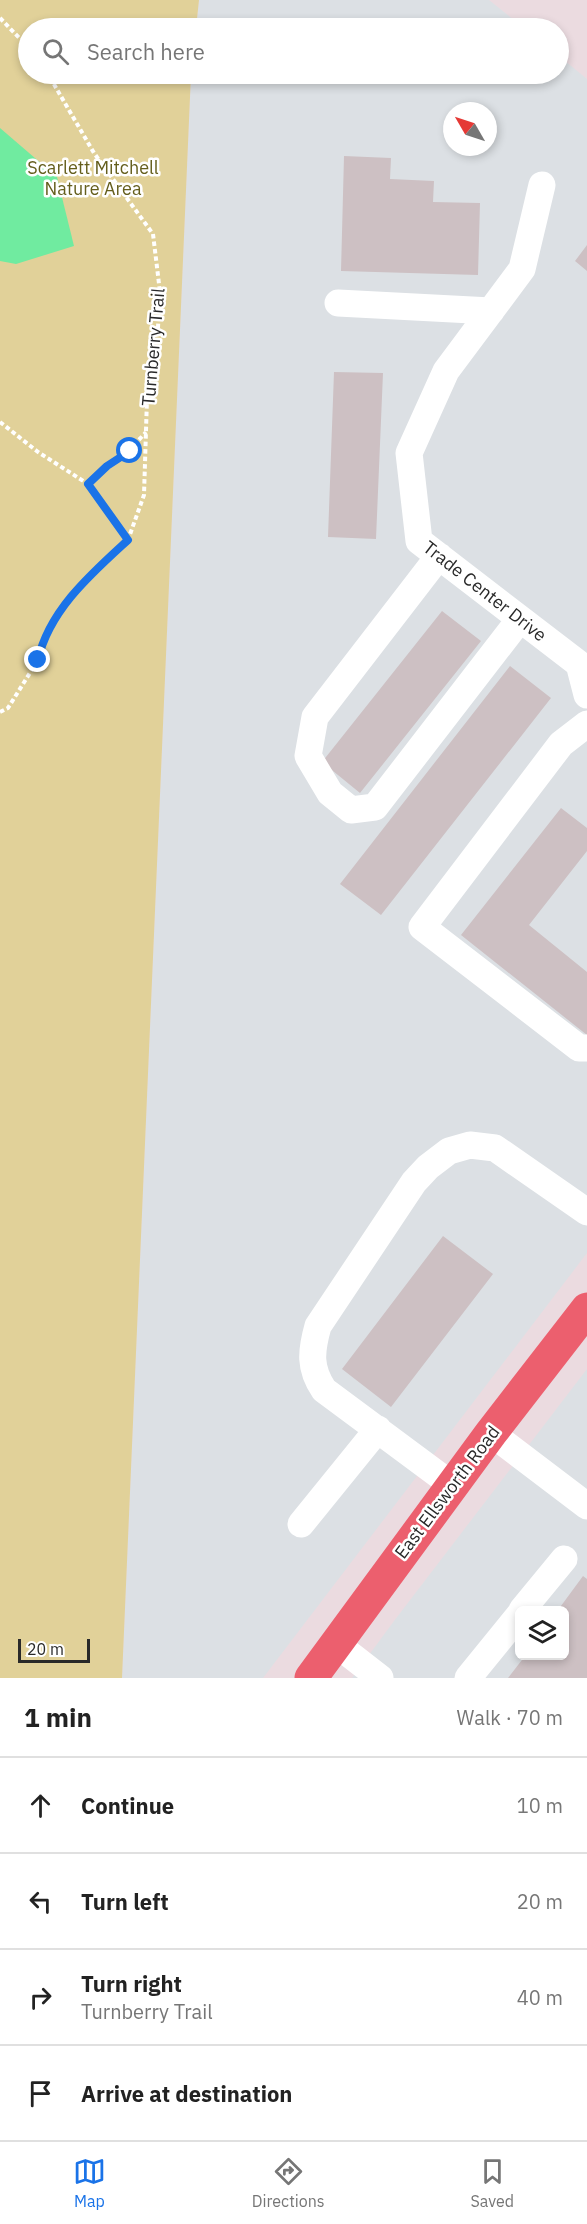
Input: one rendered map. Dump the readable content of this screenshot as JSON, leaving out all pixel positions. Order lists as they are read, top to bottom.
{
  "streets": {
    "main road": ["East Ellsworth Road"],
    "street": ["Trade Center Drive"],
    "path": ["Turnberry Trail"]
  },
  "parks": ["Scarlett Mitchell Nature Area"],
  "scale_bar": "20 m",
  "north": "top left",
  "page": {
    "search": "Search here",
    "scale": "20 m",
    "heading": ["1 min", "Walk · 70 m"],
    "list": [
      ["Continue", "10 m"],
      ["Turn left", "20 m"],
      ["Turn right", "Turnberry Trail", "40 m"],
      "Arrive at destination"
    ],
    "nav": ["Map", "Directions", "Saved"]
  }
}
